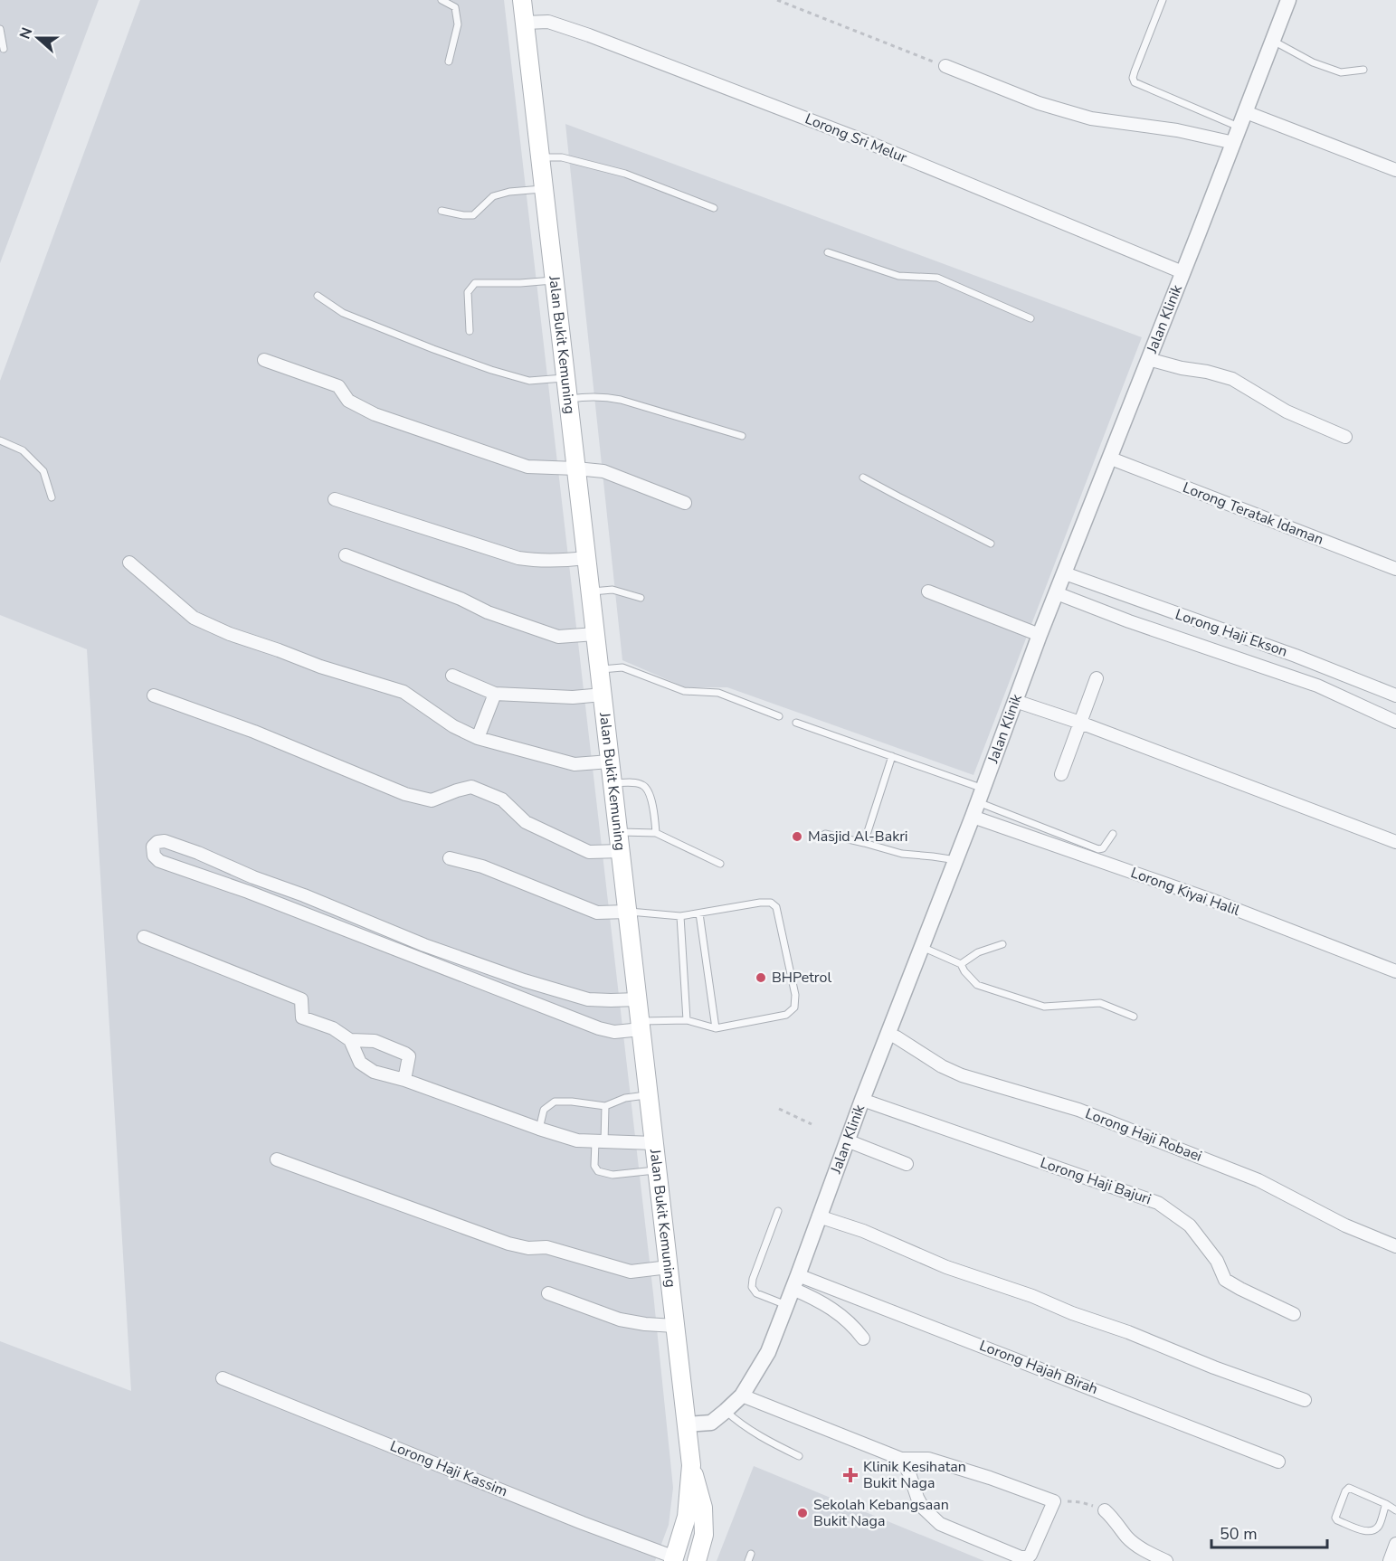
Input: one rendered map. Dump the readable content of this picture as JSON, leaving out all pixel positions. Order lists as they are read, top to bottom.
{
  "streets": {
    "main road": ["Jalan Bukit Kemuning"],
    "street": [
      "Lorong Sri Melur",
      "Jalan Klinik",
      "Lorong Teratak Idaman",
      "Lorong Haji Ekson",
      "Lorong Kiyai Halil",
      "Lorong Haji Robaei",
      "Lorong Haji Bajuri",
      "Lorong Hajah Birah",
      "Lorong Haji Kassim"
    ]
  },
  "crossings": [
    ["Lorong Sri Melur", "Jalan Klinik"],
    ["Lorong Sri Melur", "Jalan Bukit Kemuning"],
    ["Jalan Klinik", "Jalan Bukit Kemuning"],
    ["Jalan Klinik", "Lorong Teratak Idaman"],
    ["Jalan Klinik", "Lorong Haji Ekson"],
    ["Jalan Klinik", "Lorong Kiyai Halil"],
    ["Jalan Klinik", "Lorong Haji Robaei"],
    ["Jalan Klinik", "Lorong Haji Bajuri"],
    ["Jalan Klinik", "Lorong Hajah Birah"],
    ["Jalan Bukit Kemuning", "Lorong Haji Kassim"]
  ],
  "places": {
    "other": ["Masjid Al-Bakri", "BHPetrol", "Sekolah Kebangsaan Bukit Naga"],
    "health": ["Klinik Kesihatan Bukit Naga"]
  },
  "scale_bar": "50 m",
  "north": "left"
}
